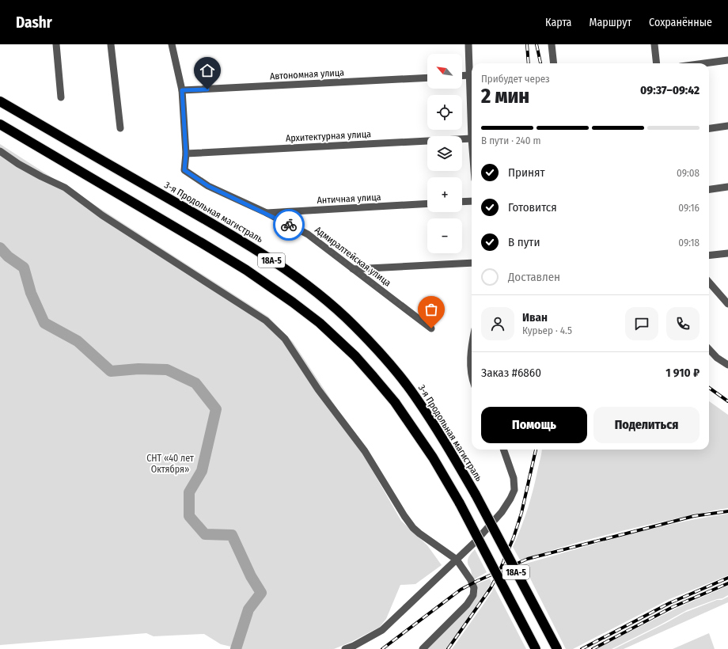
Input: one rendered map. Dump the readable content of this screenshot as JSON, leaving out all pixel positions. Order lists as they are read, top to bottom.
{
  "streets": {
    "highway": ["3-я Продольная магистраль", "18А-5"],
    "street": [
      "Автономная улица",
      "Архитектурная улица",
      "Античная улица",
      "Адмиралтейская улица"
    ]
  },
  "crossings": [
    ["Автономная улица", "Адмиралтейская улица"],
    ["Архитектурная улица", "Адмиралтейская улица"],
    ["Античная улица", "Адмиралтейская улица"]
  ],
  "parks": ["СНТ «40 лет Октября»"],
  "north": "top left",
  "page": {
    "header": "Dashr",
    "nav": ["Карта", "Маршрут", "Сохранённые"],
    "map_buttons": ["+", "−"],
    "heading": ["2 мин", "Прибудет через", "09:37–09:42"],
    "panel": [
      "Иван",
      "Курьер · 4.5",
      "Заказ #6860",
      "1 910 ₽"
    ],
    "bar": "В пути · 240 m",
    "list": [
      ["Принят", "09:08"],
      ["Готовится", "09:16"],
      ["В пути", "09:18"],
      "Доставлен"
    ],
    "buttons": ["Помощь", "Поделиться"]
  }
}
